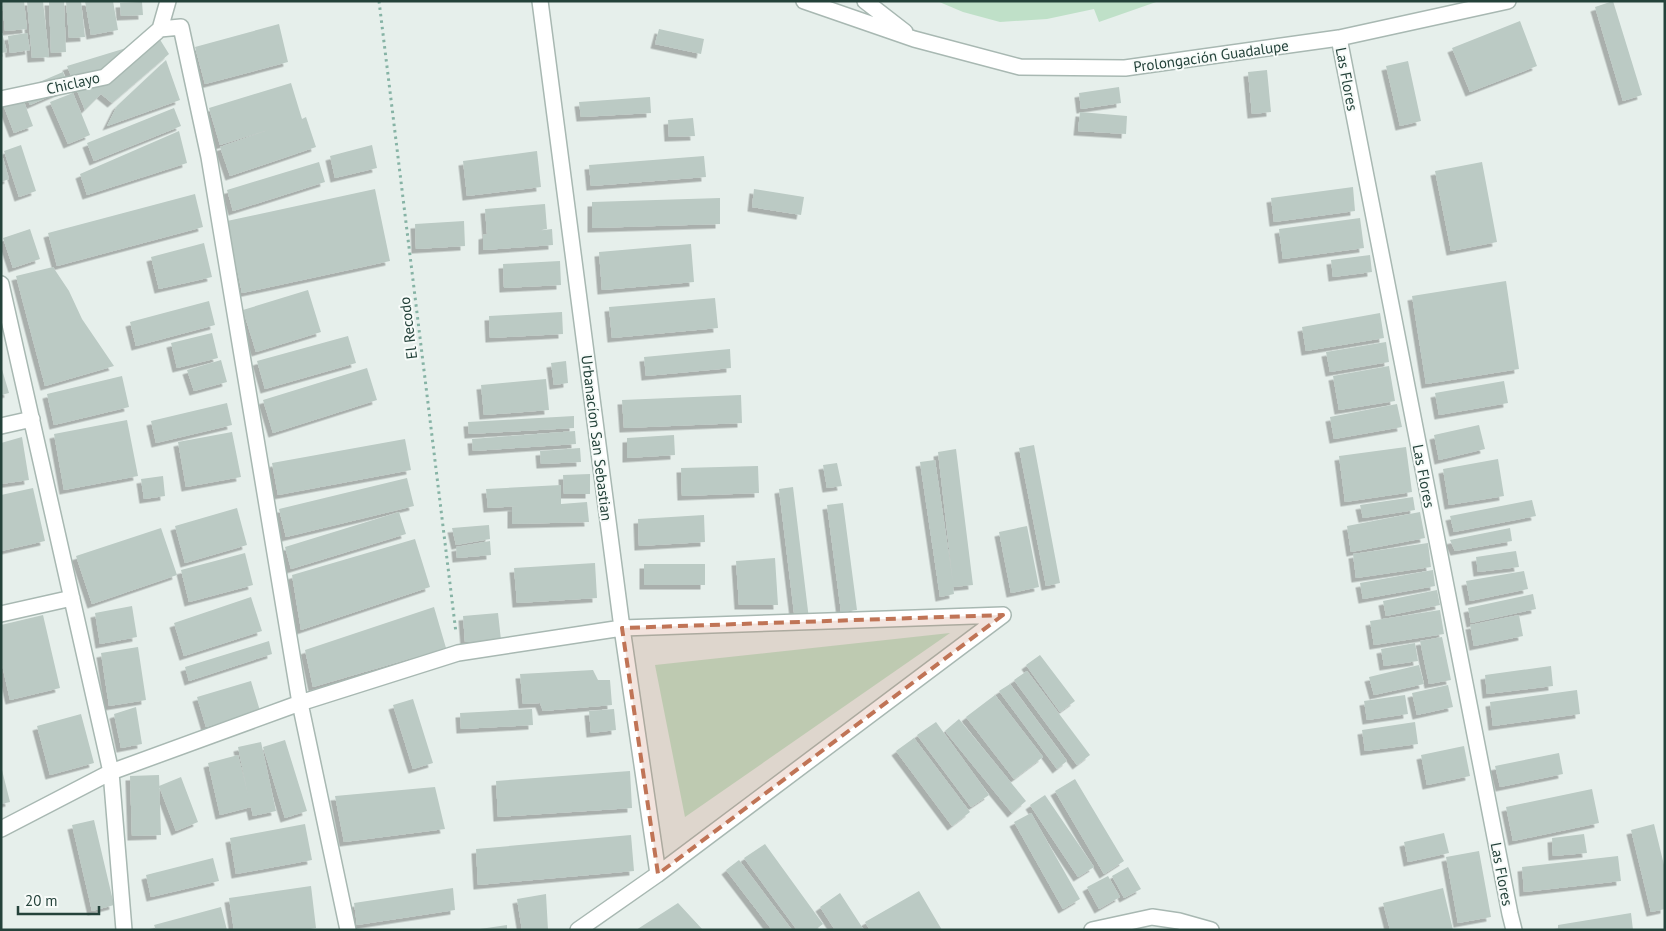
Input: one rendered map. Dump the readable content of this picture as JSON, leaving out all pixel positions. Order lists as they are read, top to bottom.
{
  "streets": {
    "street": [
      "Prolongación Guadalupe",
      "Las Flores",
      "Chiclayo",
      "Urbanacíon San Sebastian"
    ],
    "path": ["El Recodo"]
  },
  "crossings": [
    ["Prolongación Guadalupe", "Las Flores"]
  ],
  "scale_bar": "20 m"
}
